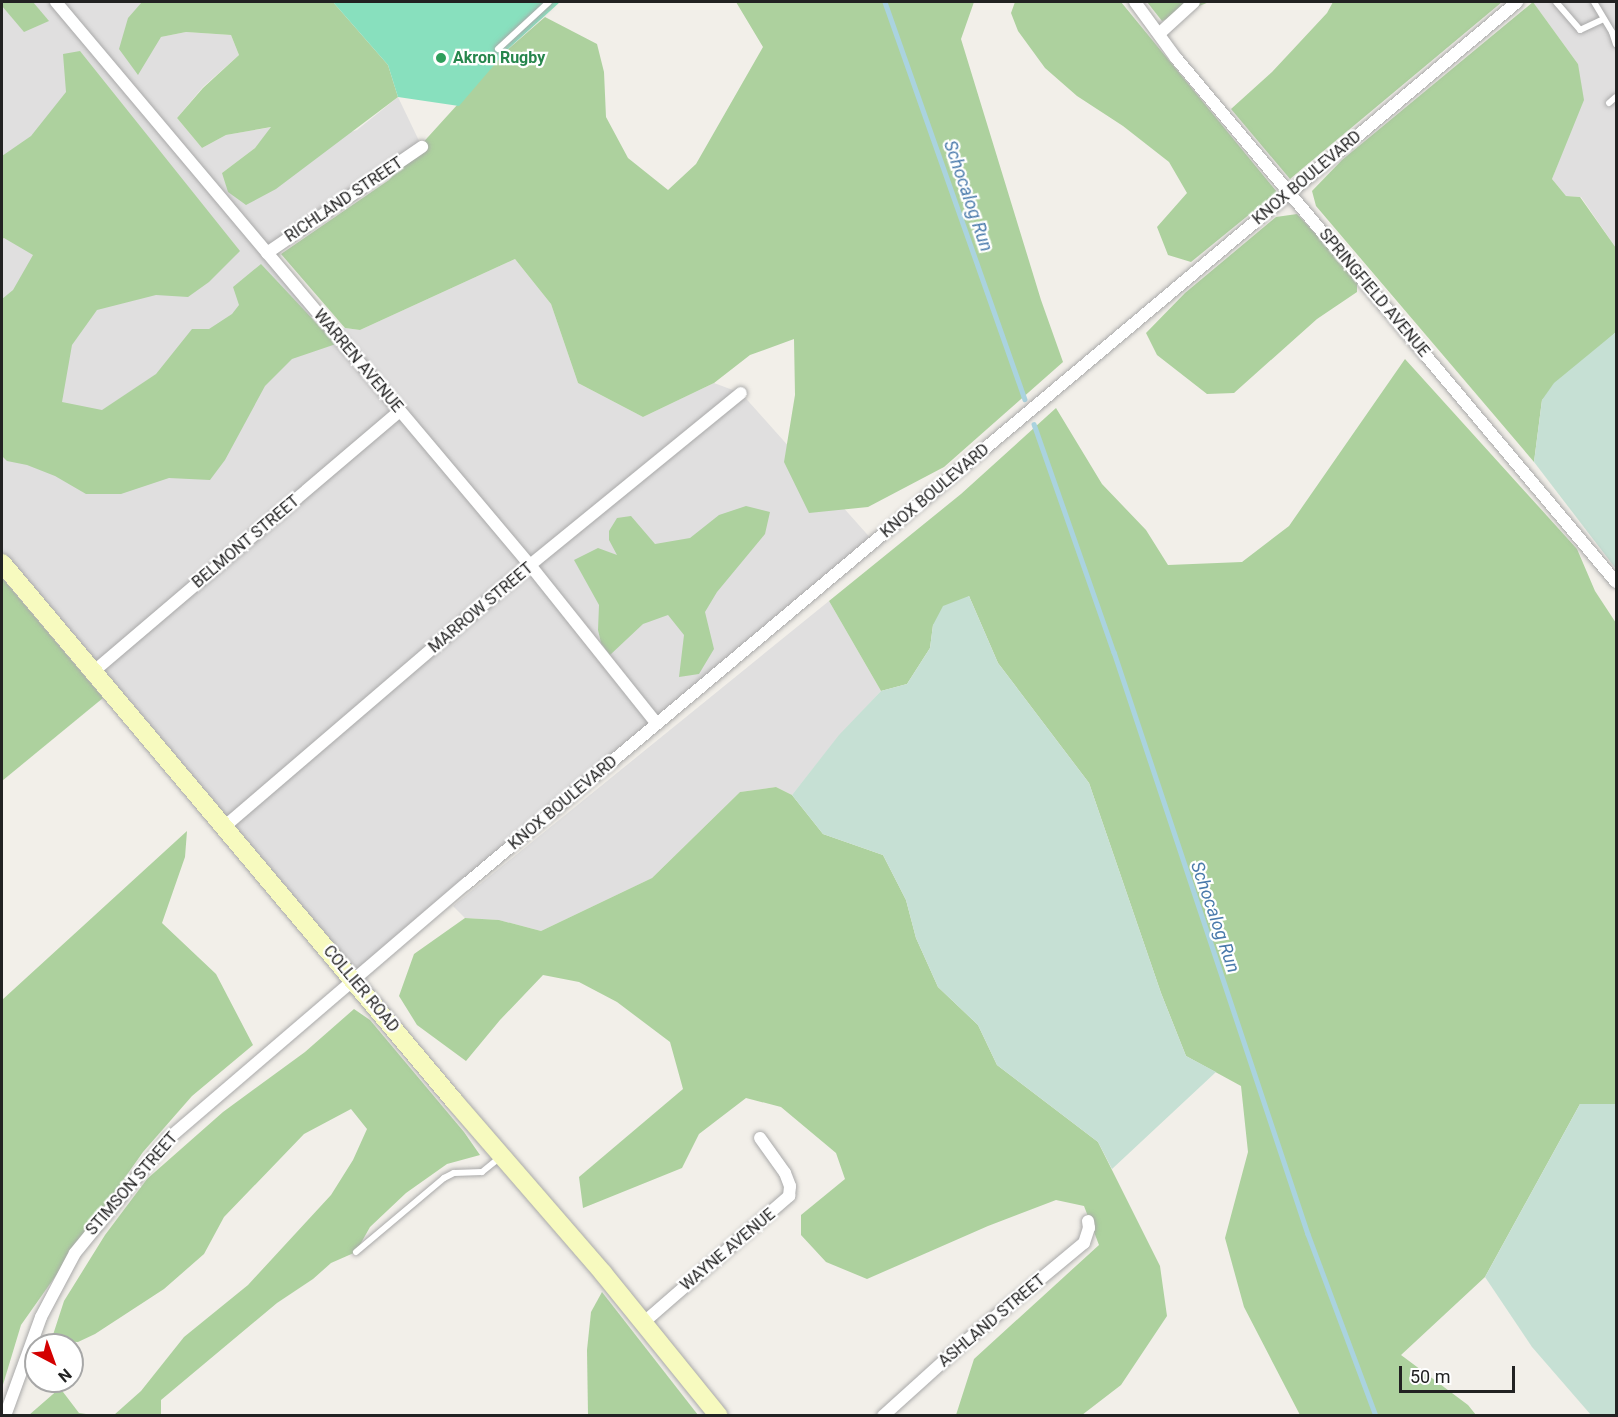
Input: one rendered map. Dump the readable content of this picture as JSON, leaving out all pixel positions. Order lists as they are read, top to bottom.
{
  "streets": {
    "street": [
      "KNOX BOULEVARD",
      "RICHLAND STREET",
      "SPRINGFIELD AVENUE",
      "WARREN AVENUE",
      "BELMONT STREET",
      "MARROW STREET",
      "COLLIER ROAD",
      "STIMSON STREET",
      "WAYNE AVENUE",
      "ASHLAND STREET"
    ]
  },
  "crossings": [
    ["KNOX BOULEVARD", "SPRINGFIELD AVENUE"],
    ["KNOX BOULEVARD", "WARREN AVENUE"],
    ["KNOX BOULEVARD", "COLLIER ROAD"],
    ["KNOX BOULEVARD", "STIMSON STREET"],
    ["RICHLAND STREET", "WARREN AVENUE"],
    ["WARREN AVENUE", "BELMONT STREET"],
    ["WARREN AVENUE", "MARROW STREET"],
    ["BELMONT STREET", "COLLIER ROAD"],
    ["MARROW STREET", "COLLIER ROAD"],
    ["COLLIER ROAD", "STIMSON STREET"],
    ["COLLIER ROAD", "WAYNE AVENUE"]
  ],
  "water": ["Schocalog Run"],
  "places": ["Akron Rugby"],
  "scale_bar": "50 m",
  "north": "bottom right"
}
